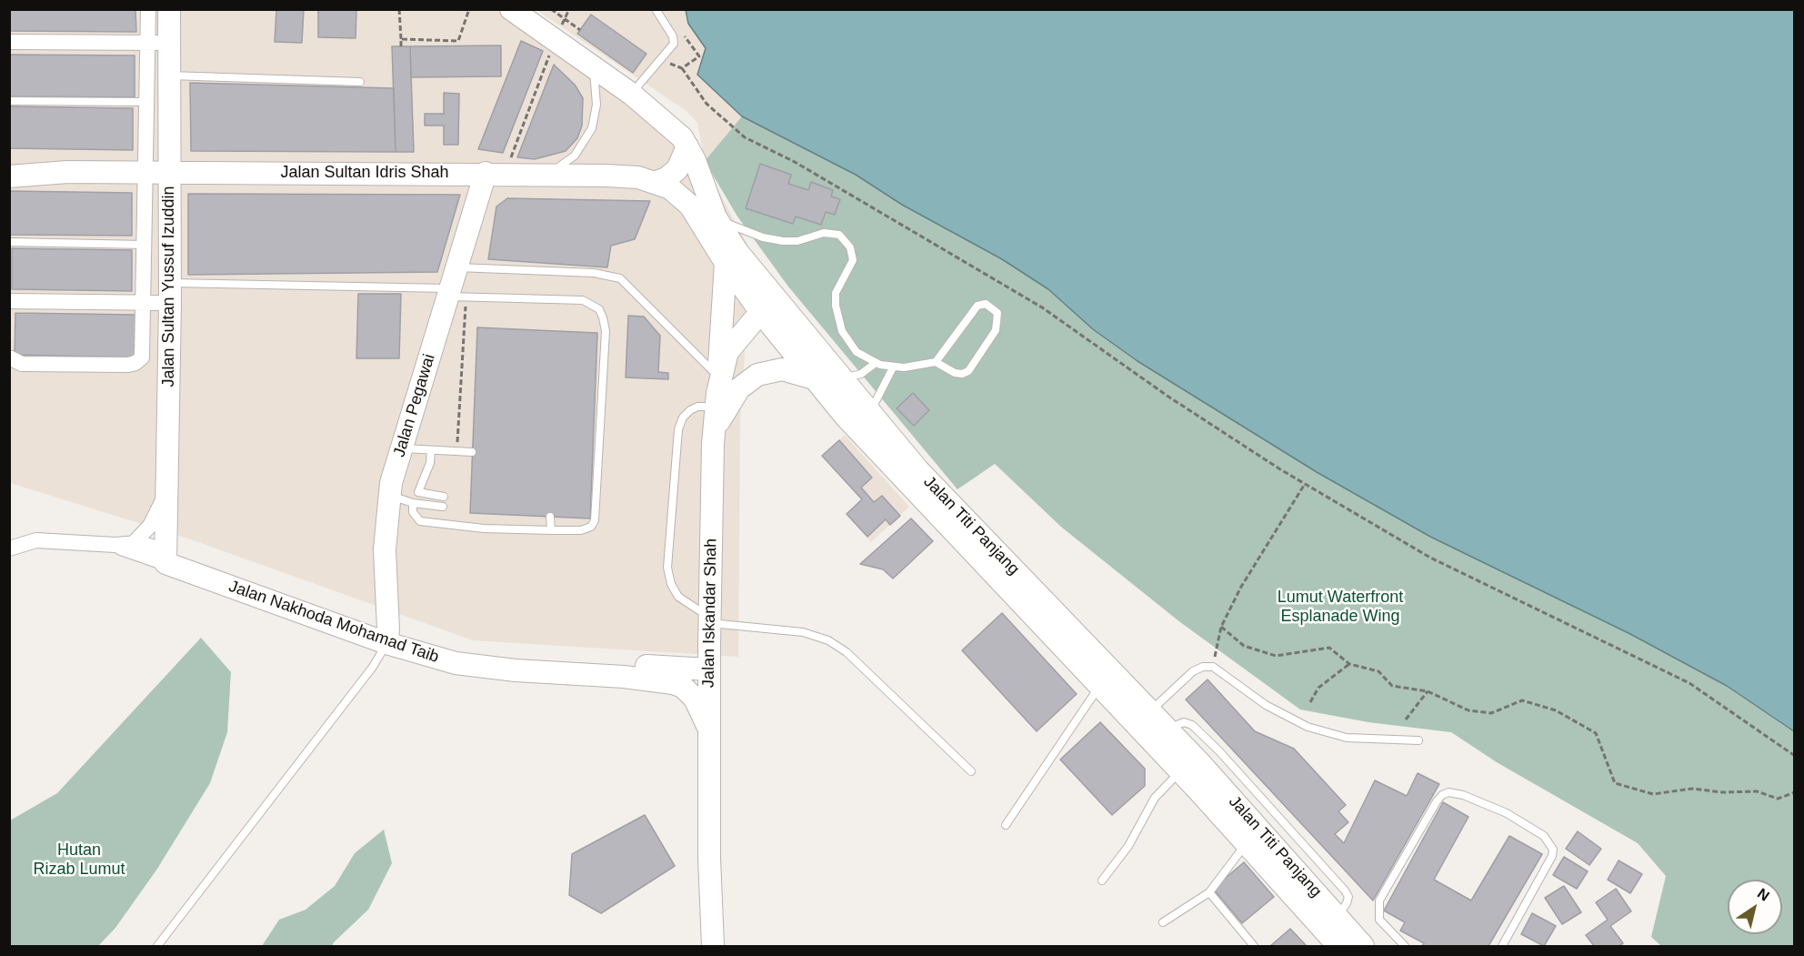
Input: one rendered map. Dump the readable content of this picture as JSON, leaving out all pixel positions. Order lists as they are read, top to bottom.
{
  "streets": {
    "street": [
      "Jalan Sultan Idris Shah",
      "Jalan Sultan Yussuf Izuddin",
      "Jalan Pegawai",
      "Jalan Titi Panjang",
      "Jalan Iskandar Shah",
      "Jalan Nakhoda Mohamad Taib"
    ]
  },
  "crossings": [
    ["Jalan Sultan Idris Shah", "Jalan Sultan Yussuf Izuddin"],
    ["Jalan Sultan Idris Shah", "Jalan Pegawai"],
    ["Jalan Sultan Idris Shah", "Jalan Titi Panjang"],
    ["Jalan Sultan Yussuf Izuddin", "Jalan Nakhoda Mohamad Taib"],
    ["Jalan Pegawai", "Jalan Nakhoda Mohamad Taib"],
    ["Jalan Titi Panjang", "Jalan Iskandar Shah"],
    ["Jalan Iskandar Shah", "Jalan Nakhoda Mohamad Taib"]
  ],
  "parks": ["Lumut Waterfront Esplanade Wing", "Hutan Rizab Lumut"],
  "north": "top right"
}
